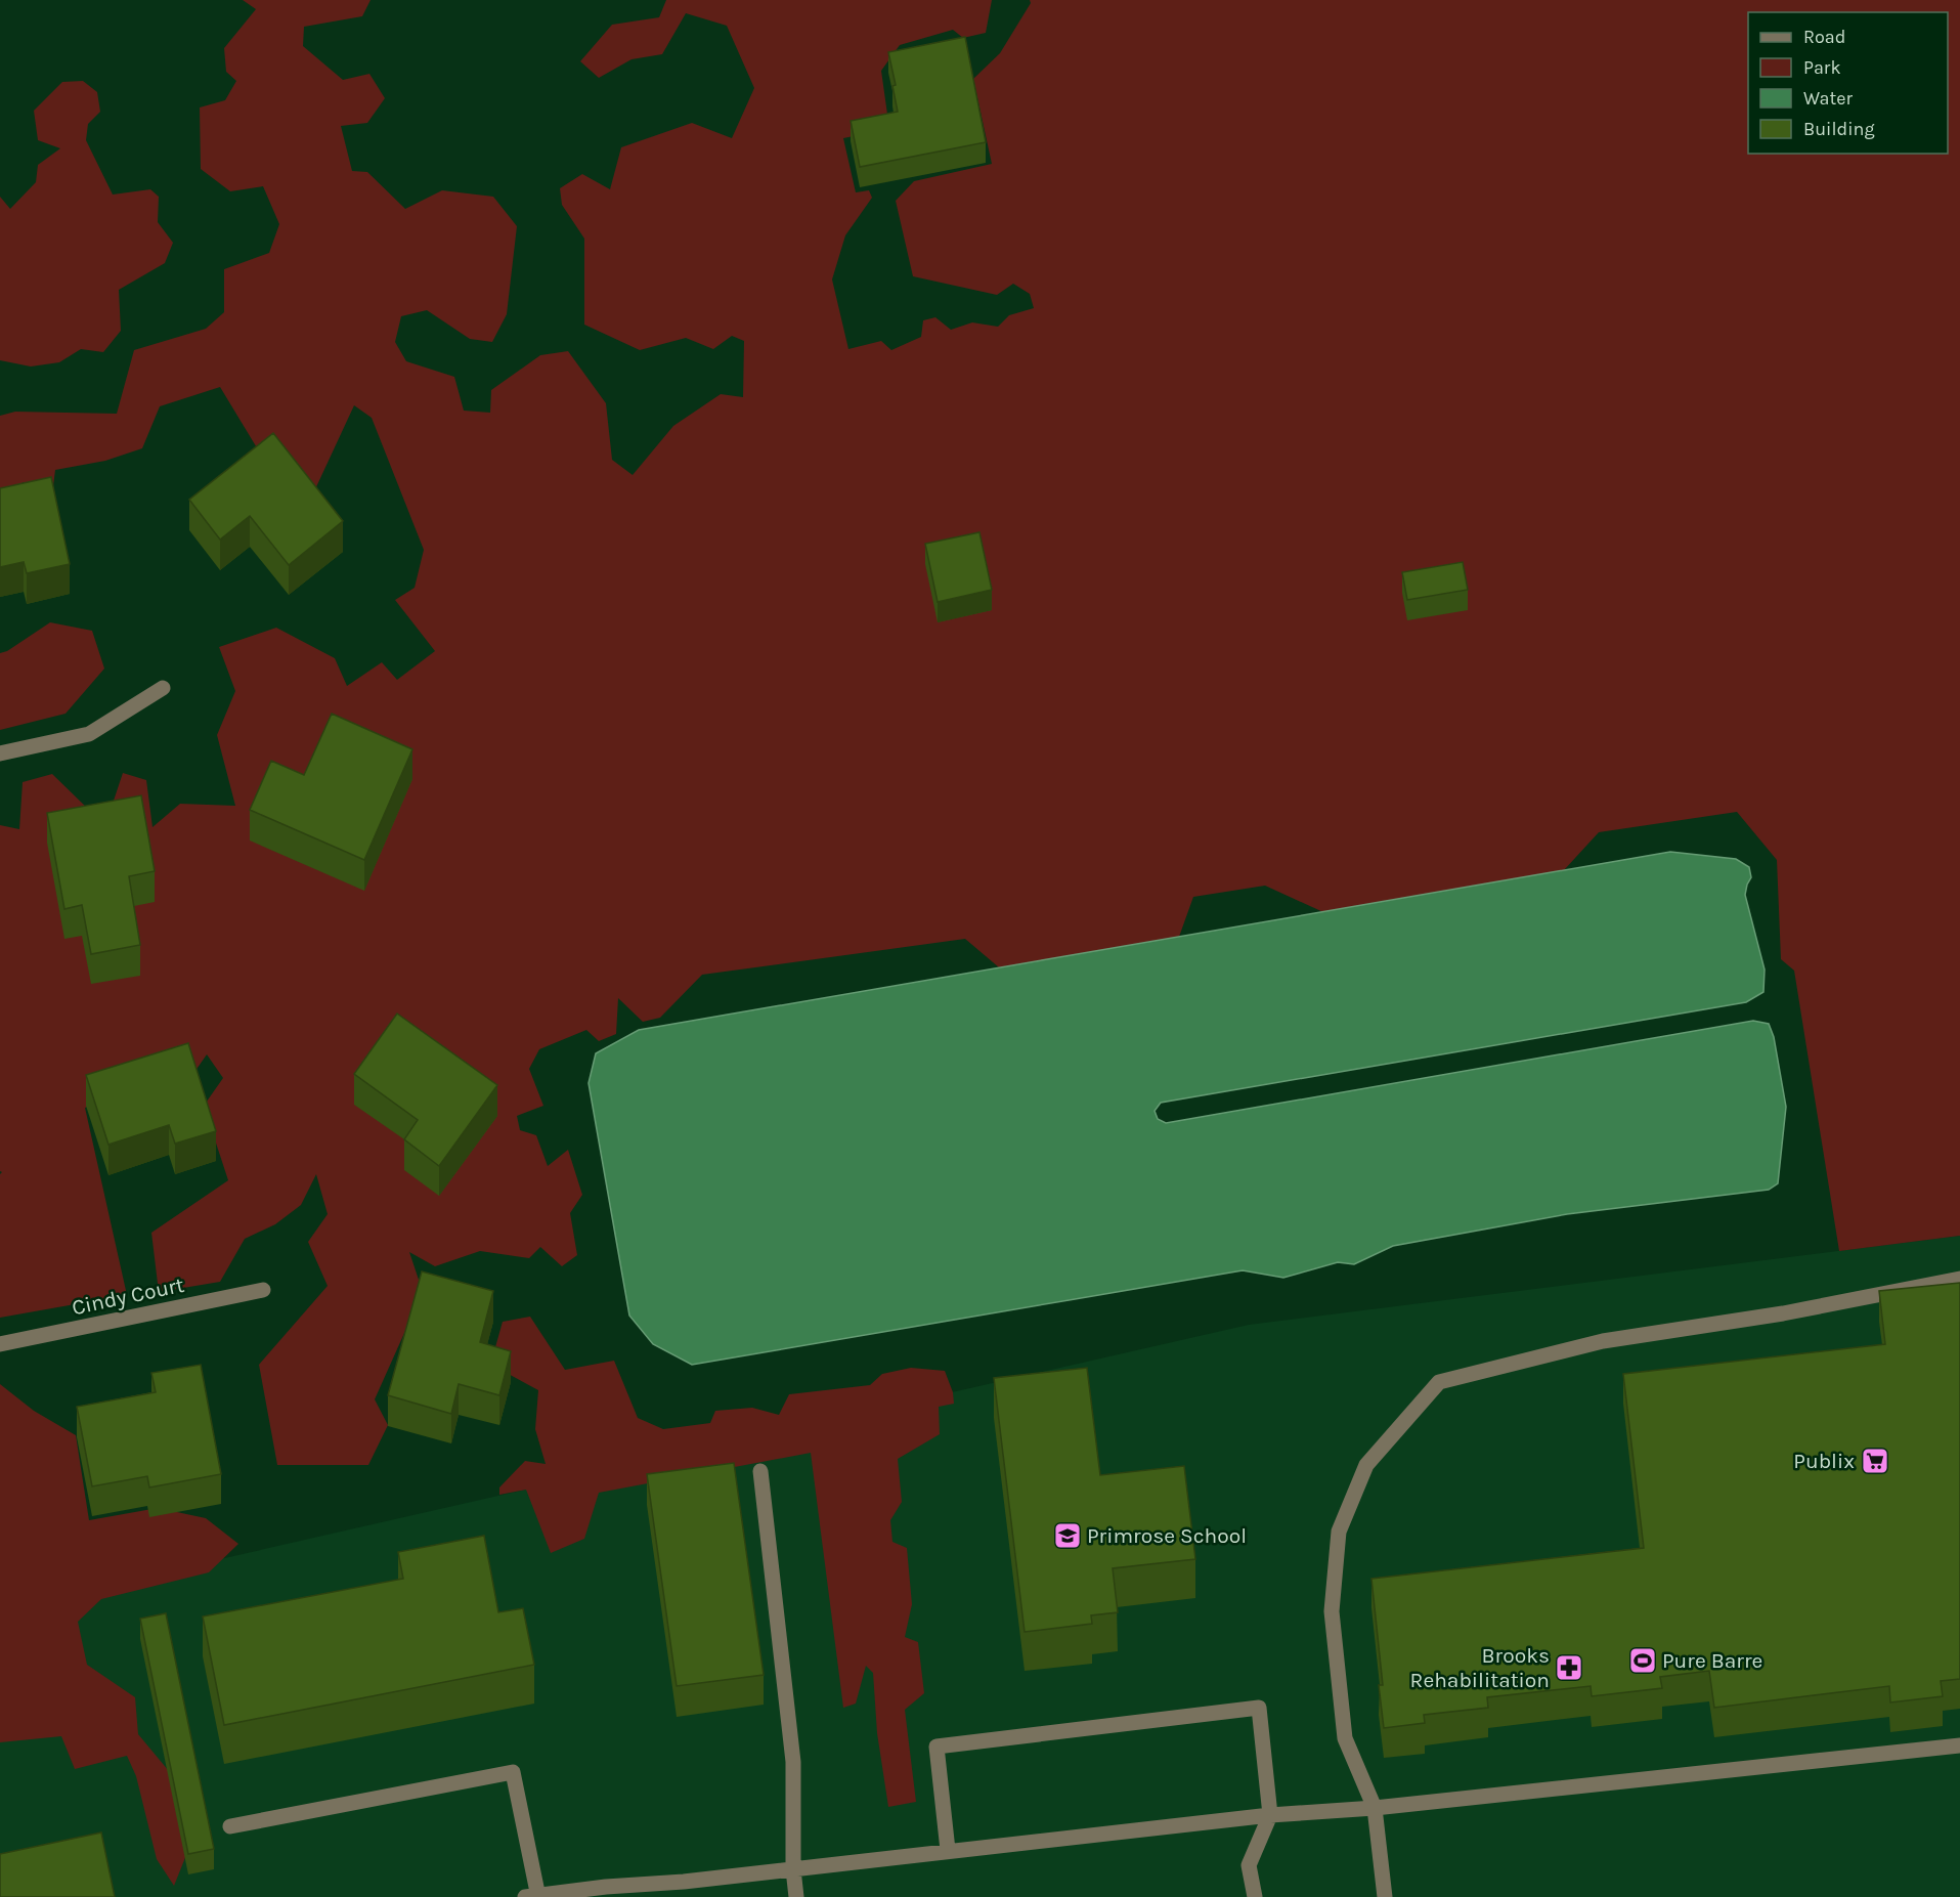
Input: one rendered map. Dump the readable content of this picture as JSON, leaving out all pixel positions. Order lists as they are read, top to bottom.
{
  "streets": {
    "street": ["Cindy Court"]
  },
  "places": {
    "supermarket": ["Publix"],
    "school or university": ["Primrose School"],
    "sports": ["Pure Barre"],
    "pharmacy": ["Brooks Rehabilitation"]
  },
  "legend": [
    "Road",
    "Park",
    "Water",
    "Building"
  ]
}
